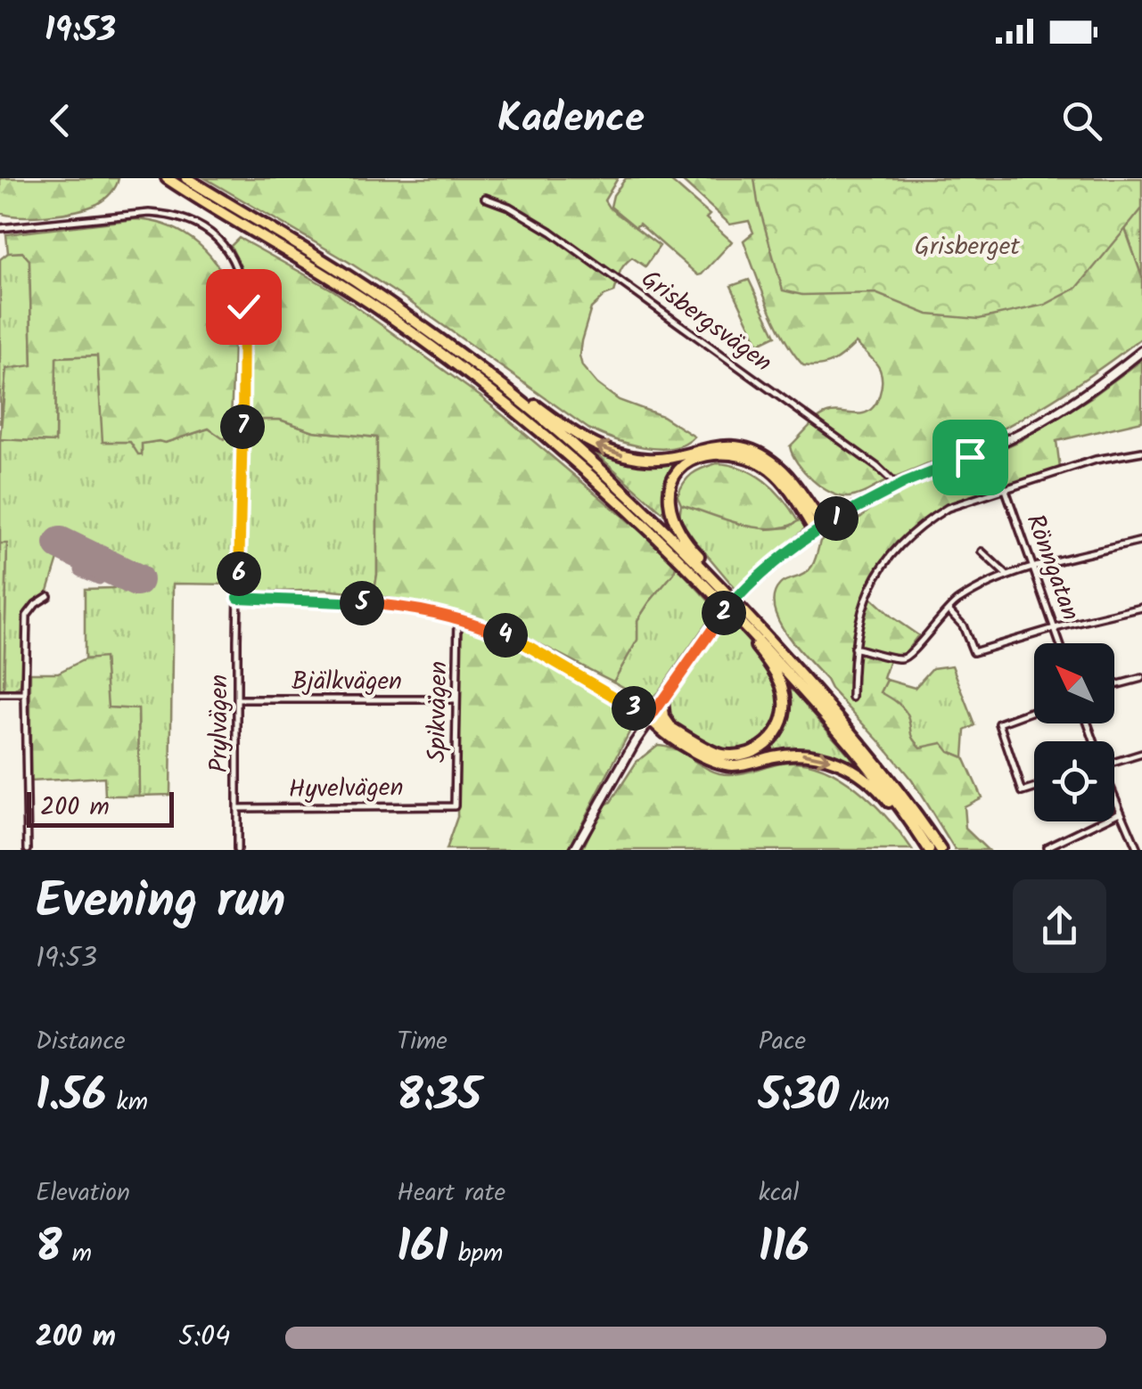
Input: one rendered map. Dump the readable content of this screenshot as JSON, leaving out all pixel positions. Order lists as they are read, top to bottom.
{
  "streets": {
    "street": [
      "Grisbergsvägen",
      "Rönngatan",
      "Bjälkvägen",
      "Spikvägen",
      "Prylvägen",
      "Hyvelvägen"
    ]
  },
  "crossings": [
    ["Bjälkvägen", "Spikvägen"],
    ["Bjälkvägen", "Prylvägen"],
    ["Spikvägen", "Hyvelvägen"],
    ["Prylvägen", "Hyvelvägen"]
  ],
  "parks": ["Grisberget"],
  "scale_bar": "200 m",
  "north": "top left",
  "page": {
    "status": "19:53",
    "header": "Kadence",
    "pins": [
      "7",
      "1",
      "6",
      "5",
      "2",
      "4",
      "3"
    ],
    "scale": "200 m",
    "heading": ["Evening run", "19:53"],
    "stats": [
      ["Distance", "1.56 km"],
      ["Time", "8:35"],
      ["Pace", "5:30 /km"],
      ["Elevation", "8 m"],
      ["Heart rate", "161 bpm"],
      ["kcal", "116"]
    ],
    "list": [
      {
        "name": "200 m",
        "note": "5:04"
      }
    ]
  }
}
